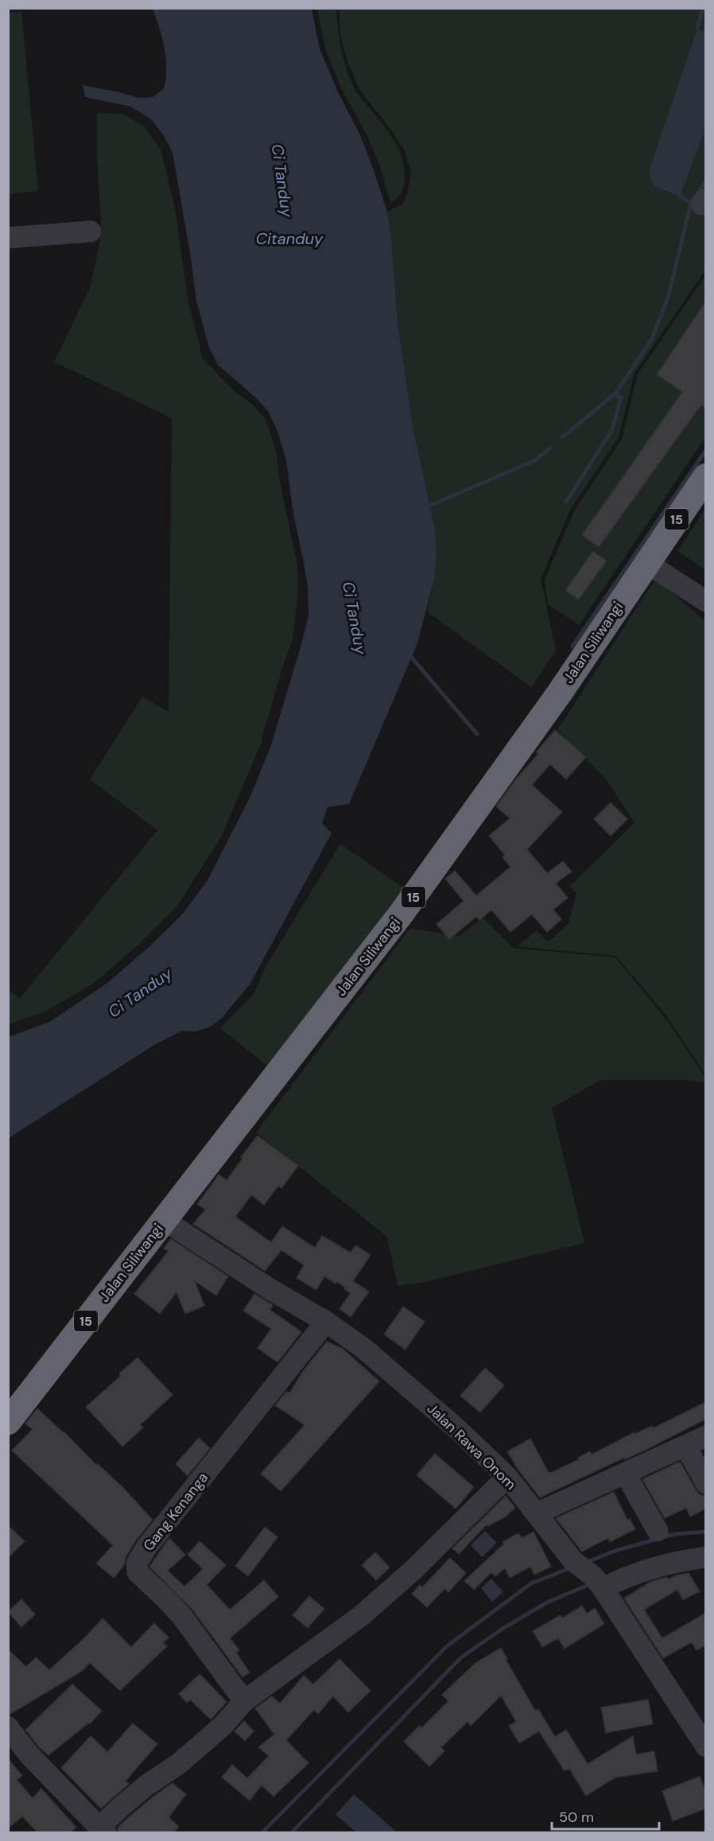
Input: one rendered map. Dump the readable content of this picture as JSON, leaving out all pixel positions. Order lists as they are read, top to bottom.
{
  "streets": {
    "highway": ["15", "Jalan Siliwangi"],
    "street": ["Jalan Rawa Onom", "Gang Kenanga"]
  },
  "crossings": [
    ["Jalan Siliwangi", "Jalan Rawa Onom"],
    ["Jalan Rawa Onom", "Gang Kenanga"]
  ],
  "water": ["Ci Tanduy", "Citanduy"],
  "scale_bar": "50 m"
}
